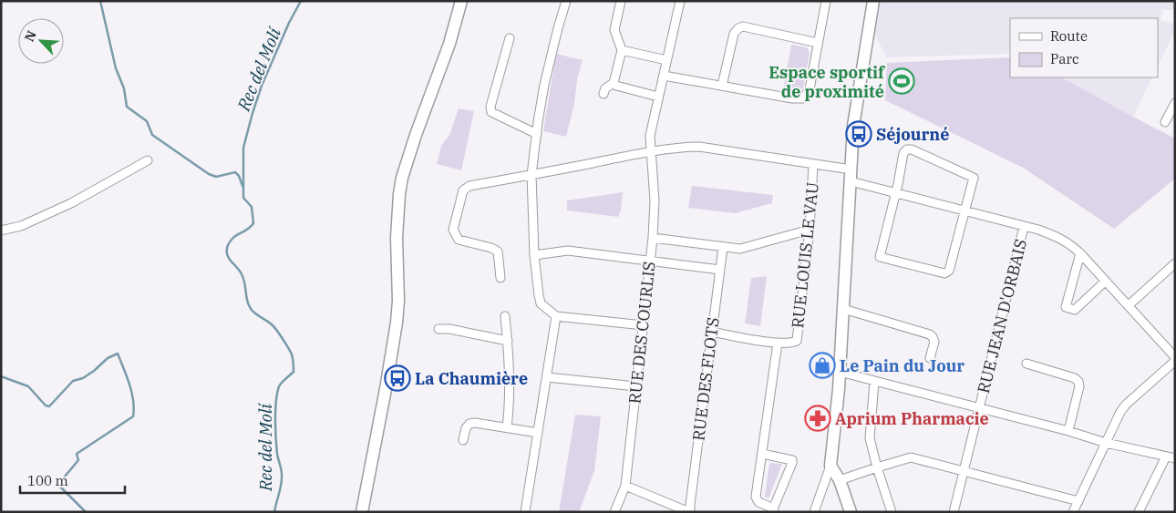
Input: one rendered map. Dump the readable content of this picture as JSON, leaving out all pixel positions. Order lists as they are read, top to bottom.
{
  "streets": {
    "street": [
      "RUE LOUIS LE VAU",
      "RUE JEAN D'ORBAIS",
      "RUE DES COURLIS",
      "RUE DES FLOTS"
    ]
  },
  "crossings": [
    ["RUE LOUIS LE VAU", "RUE DES FLOTS"]
  ],
  "water": ["Rec del Molí"],
  "places": {
    "sports": ["Espace sportif de proximité"],
    "bus stop": ["Séjourné", "La Chaumière"],
    "shop": ["Le Pain du Jour"],
    "pharmacy": ["Aprium Pharmacie"]
  },
  "legend": ["Route", "Parc"],
  "scale_bar": "100 m",
  "north": "top left"
}
